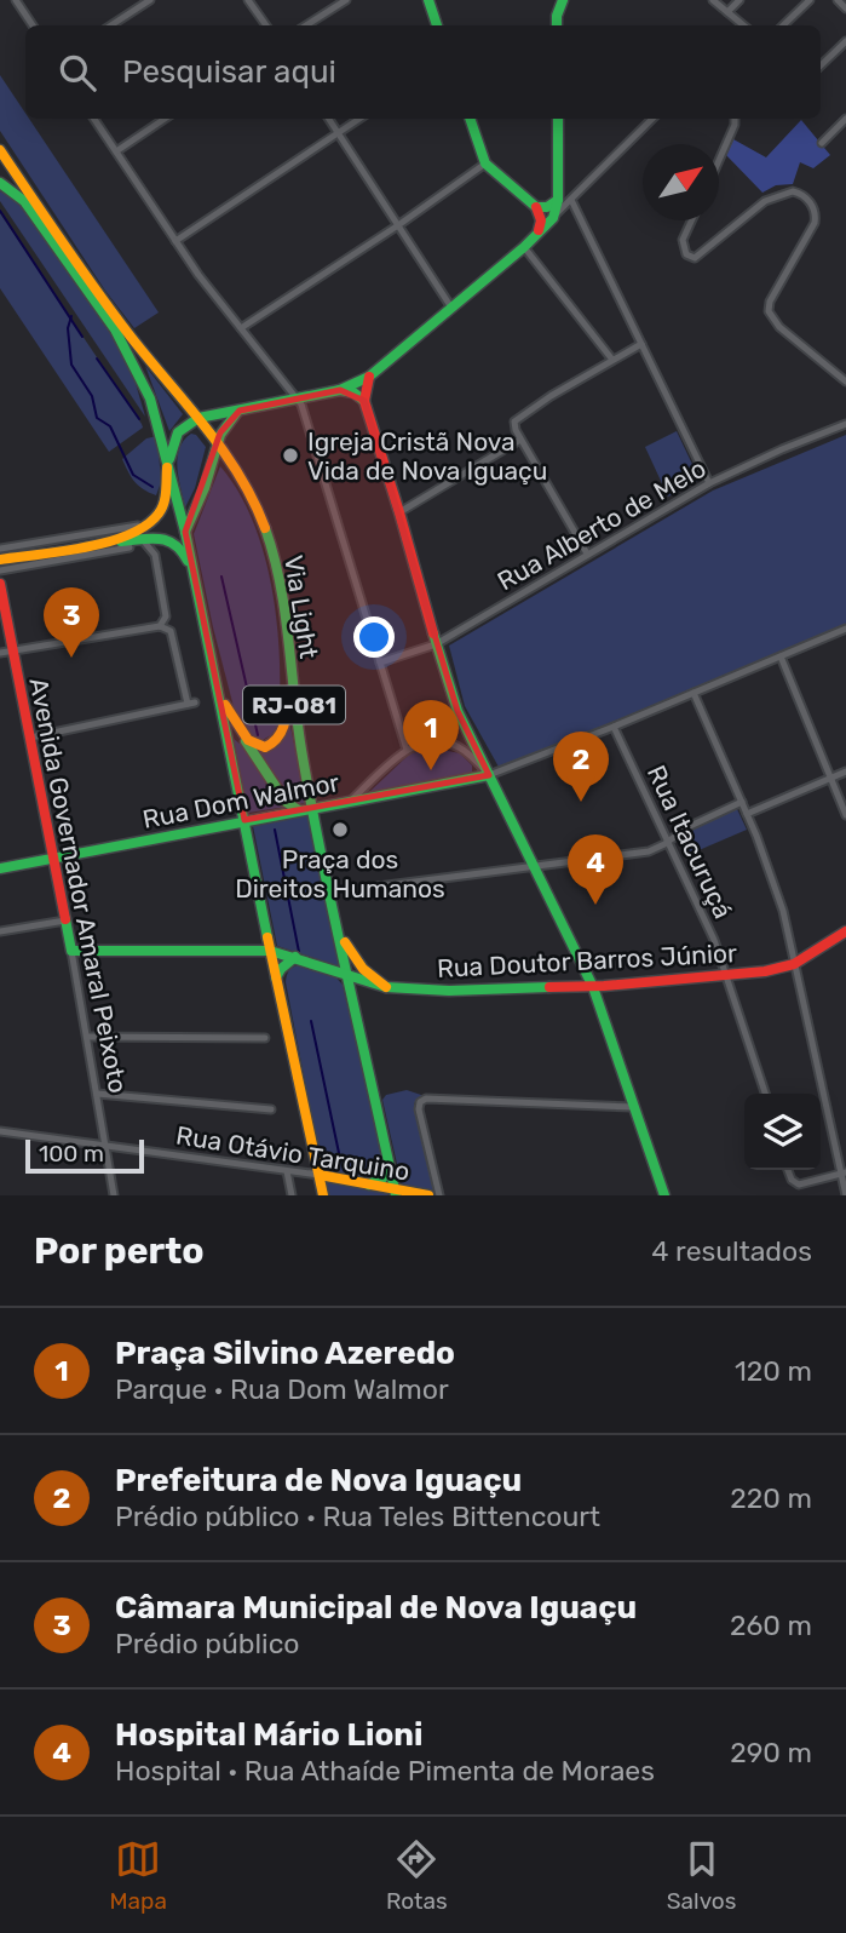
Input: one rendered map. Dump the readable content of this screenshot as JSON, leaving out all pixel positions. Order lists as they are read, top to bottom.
{
  "streets": {
    "main road": [
      "Via Light",
      "RJ-081",
      "Rua Dom Walmor",
      "Avenida Governador Amaral Peixoto",
      "Rua Doutor Barros Júnior",
      "Rua Otávio Tarquino"
    ],
    "street": ["Rua Alberto de Melo", "Rua Itacuruçá"]
  },
  "crossings": [
    ["Via Light", "Rua Dom Walmor"],
    ["Via Light", "Rua Doutor Barros Júnior"],
    ["Via Light", "Rua Otávio Tarquino"],
    ["RJ-081", "Rua Dom Walmor"],
    ["RJ-081", "Rua Doutor Barros Júnior"],
    ["RJ-081", "Rua Otávio Tarquino"],
    ["Rua Dom Walmor", "Avenida Governador Amaral Peixoto"],
    ["Rua Itacuruçá", "Rua Doutor Barros Júnior"],
    ["Avenida Governador Amaral Peixoto", "Rua Doutor Barros Júnior"],
    ["Avenida Governador Amaral Peixoto", "Rua Otávio Tarquino"]
  ],
  "places": ["Igreja Cristã Nova Vida de Nova Iguaçu", "Praça dos Direitos Humanos"],
  "scale_bar": "100 m",
  "north": "top right",
  "page": {
    "search": "Pesquisar aqui",
    "pins": [
      "3",
      "1",
      "2",
      "4"
    ],
    "scale": "100 m",
    "heading": ["Por perto", "4 resultados"],
    "list": [
      {
        "mark": "1",
        "name": "Praça Silvino Azeredo",
        "note": "Parque · Rua Dom Walmor",
        "value": "120 m"
      },
      {
        "mark": "2",
        "name": "Prefeitura de Nova Iguaçu",
        "note": "Prédio público · Rua Teles Bittencourt",
        "value": "220 m"
      },
      {
        "mark": "3",
        "name": "Câmara Municipal de Nova Iguaçu",
        "note": "Prédio público",
        "value": "260 m"
      },
      {
        "mark": "4",
        "name": "Hospital Mário Lioni",
        "note": "Hospital · Rua Athaíde Pimenta de Moraes",
        "value": "290 m"
      }
    ],
    "nav": ["Mapa", "Rotas", "Salvos"]
  }
}
